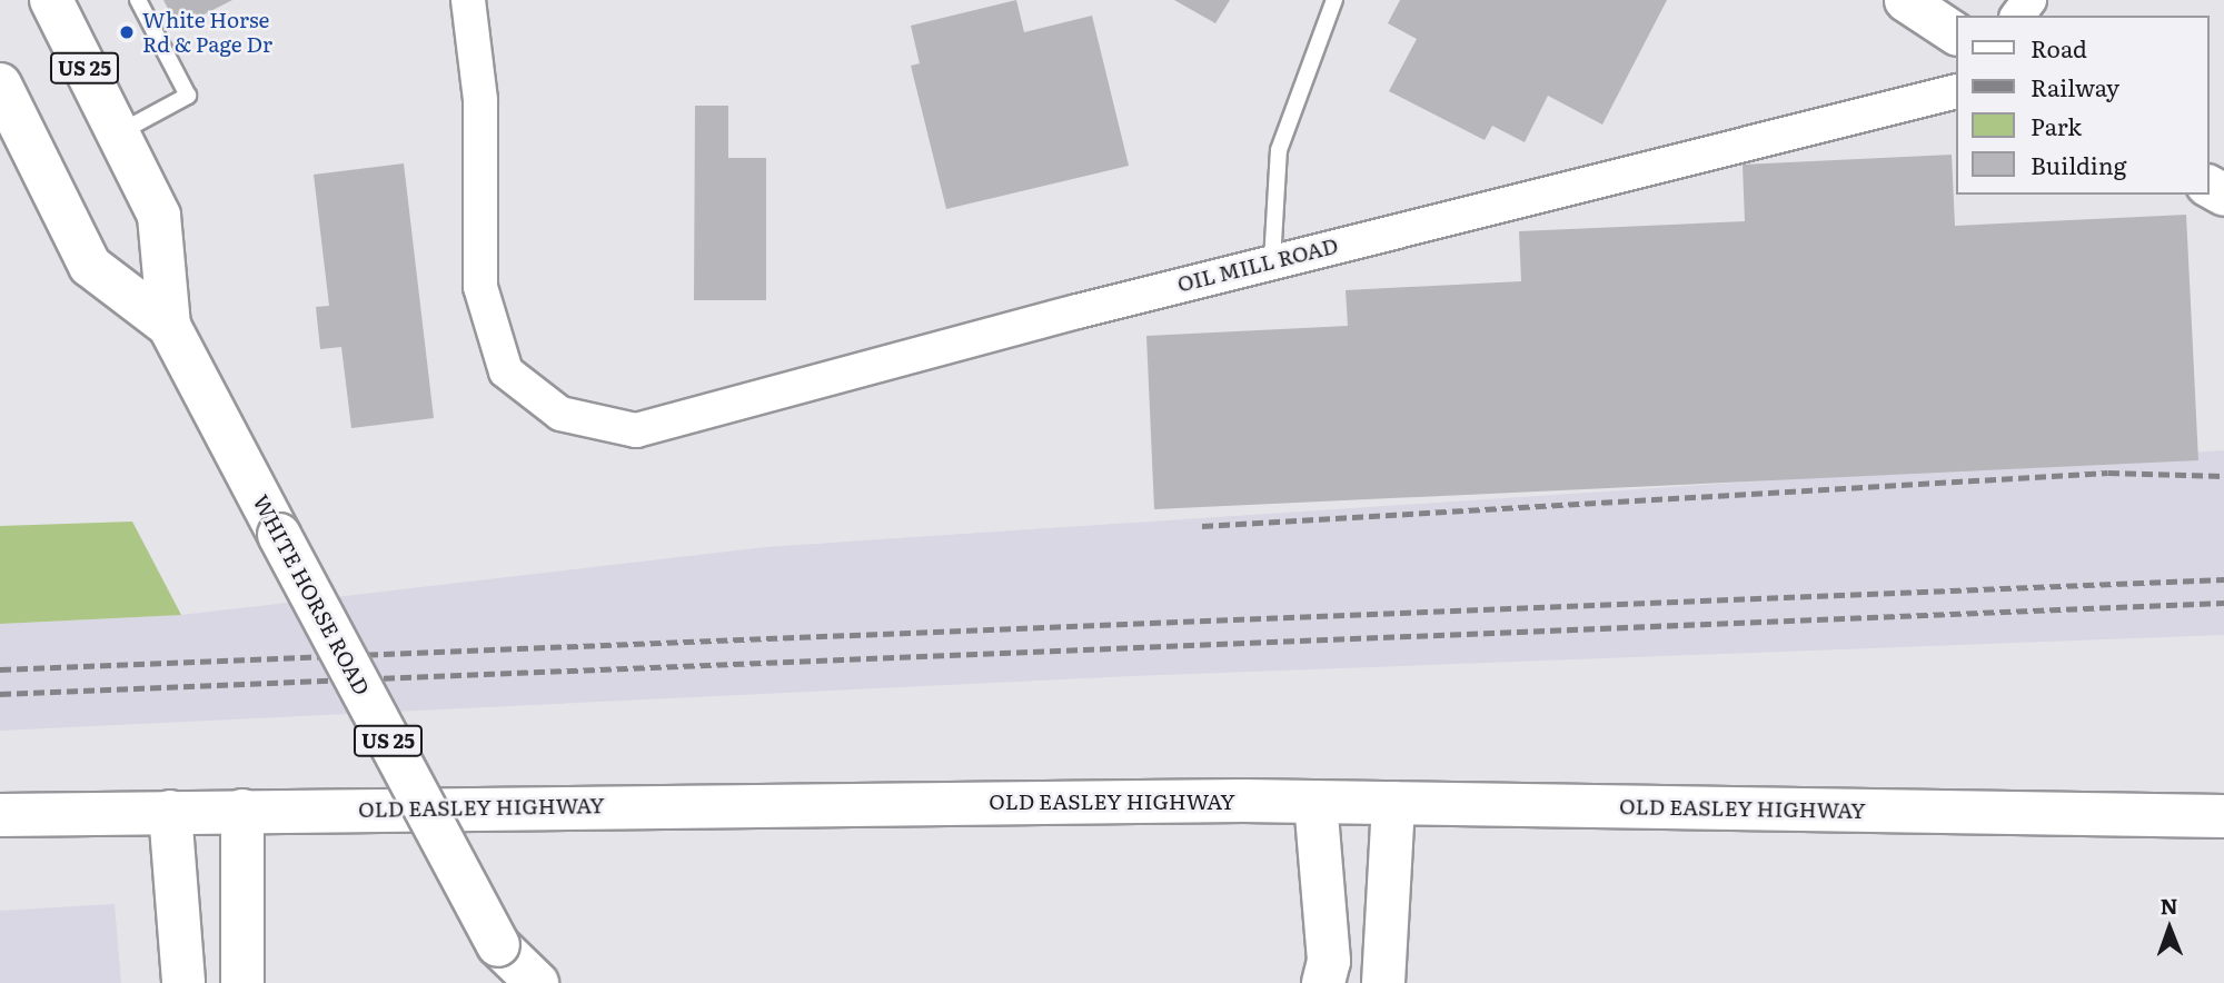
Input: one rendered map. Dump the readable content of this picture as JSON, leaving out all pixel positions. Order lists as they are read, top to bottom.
{
  "streets": {
    "main road": ["US 25", "WHITE HORSE ROAD", "OLD EASLEY HIGHWAY"],
    "street": ["OIL MILL ROAD"]
  },
  "places": ["White Horse Rd & Page Dr"],
  "legend": [
    "Road",
    "Railway",
    "Park",
    "Building"
  ],
  "north": "top"
}
